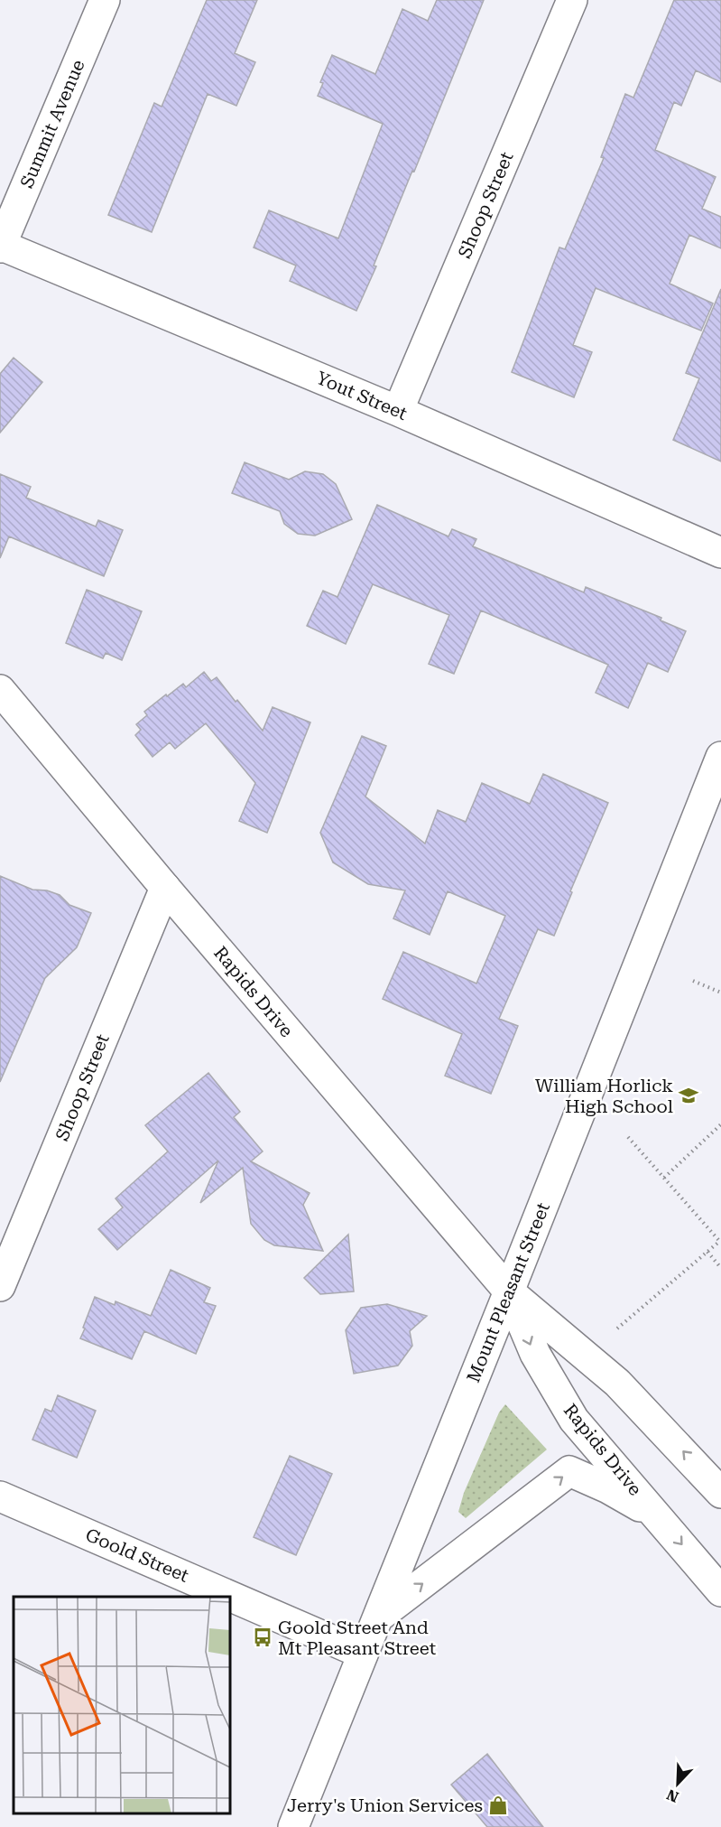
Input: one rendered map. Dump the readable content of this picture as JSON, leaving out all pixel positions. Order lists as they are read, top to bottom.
{
  "streets": {
    "street": [
      "Summit Avenue",
      "Shoop Street",
      "Yout Street",
      "Rapids Drive",
      "Mount Pleasant Street",
      "Goold Street"
    ]
  },
  "crossings": [
    ["Summit Avenue", "Yout Street"],
    ["Shoop Street", "Yout Street"],
    ["Shoop Street", "Rapids Drive"],
    ["Rapids Drive", "Mount Pleasant Street"],
    ["Mount Pleasant Street", "Goold Street"]
  ],
  "places": {
    "school or university": ["William Horlick High School"],
    "bus stop": ["Goold Street And Mt Pleasant Street"],
    "shop": ["Jerry's Union Services"]
  },
  "north": "bottom left"
}
